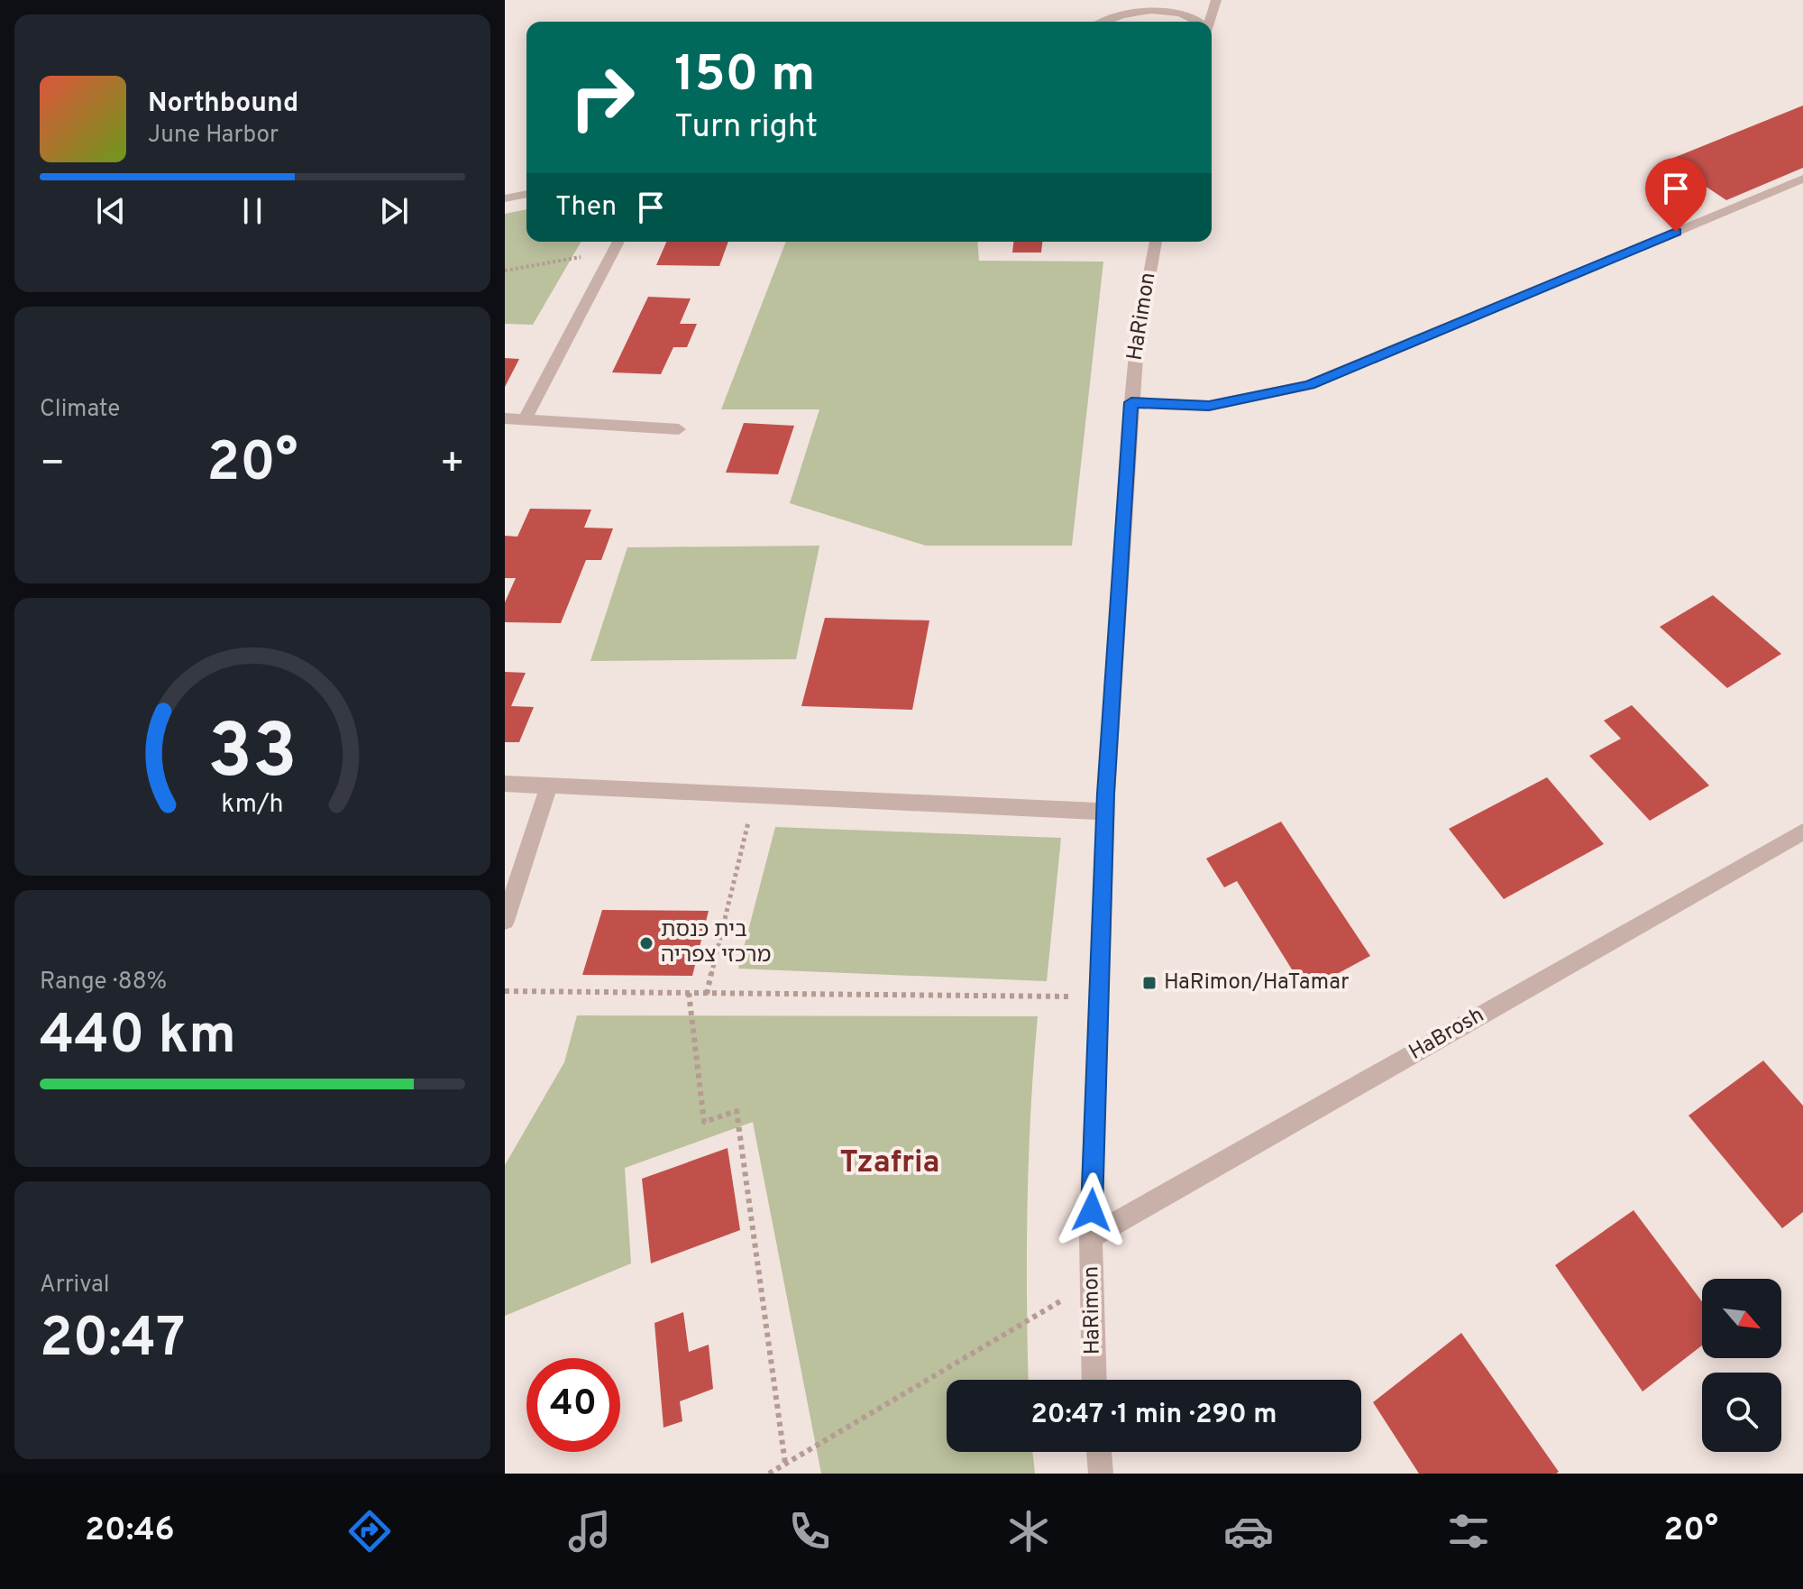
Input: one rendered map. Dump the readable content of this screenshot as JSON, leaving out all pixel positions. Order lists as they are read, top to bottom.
{
  "streets": {
    "street": ["HaRimon", "HaBrosh"]
  },
  "crossings": [
    ["HaRimon", "HaBrosh"]
  ],
  "districts": ["Tzafria"],
  "places": {
    "other": ["בית כנסת מרכזי צפריה"],
    "transit": ["HaRimon/HaTamar"]
  },
  "north": "bottom right",
  "page": {
    "turn": ["150 m", "Turn right"],
    "song": ["Northbound", "June Harbor"],
    "then": "Then",
    "tile": [
      "Climate",
      ["Range · 88%", "440 km"],
      ["Arrival", "20:47"]
    ],
    "heat": ["−", "20°", "+"],
    "limit": "40",
    "trip": "20:47 · 1 min · 290 m",
    "tabs": ["20:46", "20°"],
    "gauge": ["33", "km/h"]
  }
}
